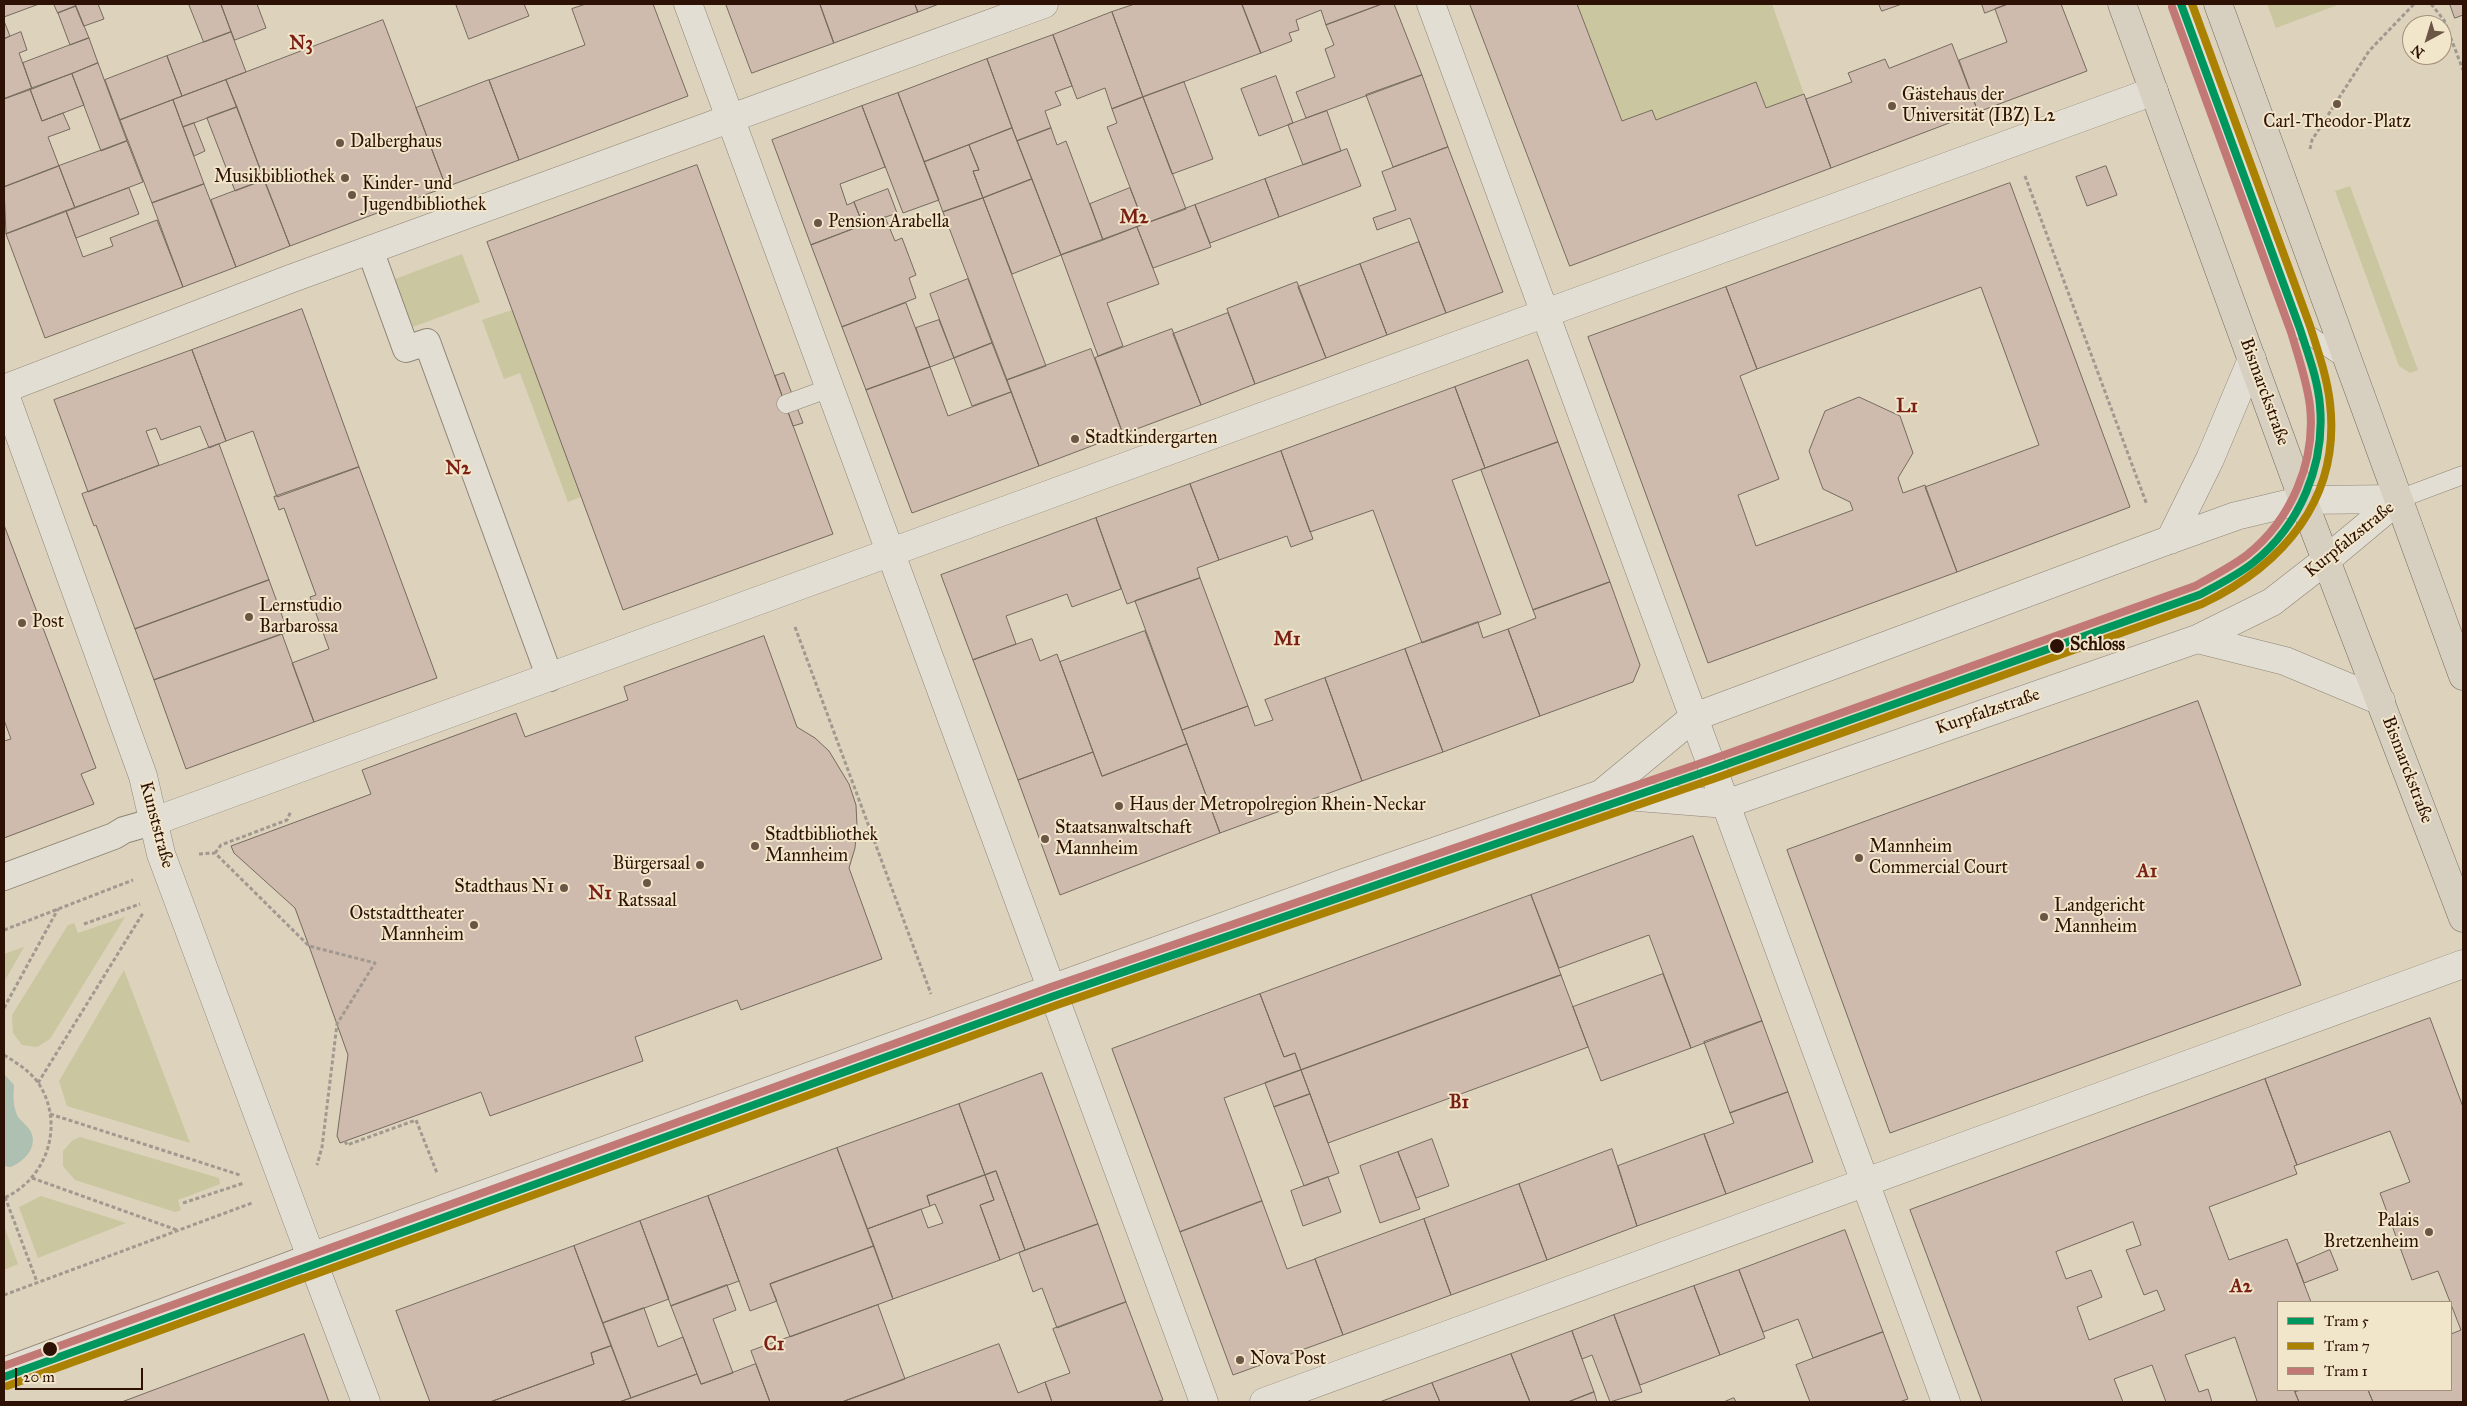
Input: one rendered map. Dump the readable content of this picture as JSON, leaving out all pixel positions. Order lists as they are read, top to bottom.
{
  "streets": {
    "main road": ["Bismarckstraße"],
    "street": ["Kurpfalzstraße", "Kunststraße"]
  },
  "crossings": [
    ["Bismarckstraße", "Kurpfalzstraße"],
    ["Kurpfalzstraße", "Kunststraße"]
  ],
  "districts": [
    "N3",
    "M2",
    "L1",
    "N2",
    "M1",
    "A1",
    "N1",
    "B1",
    "A2",
    "C1"
  ],
  "places": [
    "Carl-Theodor-Platz",
    "Gästehaus der Universität (IBZ) L2",
    "Dalberghaus",
    "Musikbibliothek",
    "Kinder- und Jugendbibliothek",
    "Pension Arabella",
    "Stadtkindergarten",
    "Lernstudio Barbarossa",
    "Post",
    "Schloss",
    "Haus der Metropolregion Rhein-Neckar",
    "Staatsanwaltschaft Mannheim",
    "Stadtbibliothek Mannheim",
    "Mannheim Commercial Court",
    "Bürgersaal",
    "Ratssaal",
    "Stadthaus N1",
    "Landgericht Mannheim",
    "Oststadttheater Mannheim",
    "Palais Bretzenheim",
    "Nova Post"
  ],
  "lines": ["tram line 5", "tram line 7", "tram line 1"],
  "legend": ["Tram 5", "Tram 7", "Tram 1"],
  "scale_bar": "20 m",
  "north": "bottom left"
}
